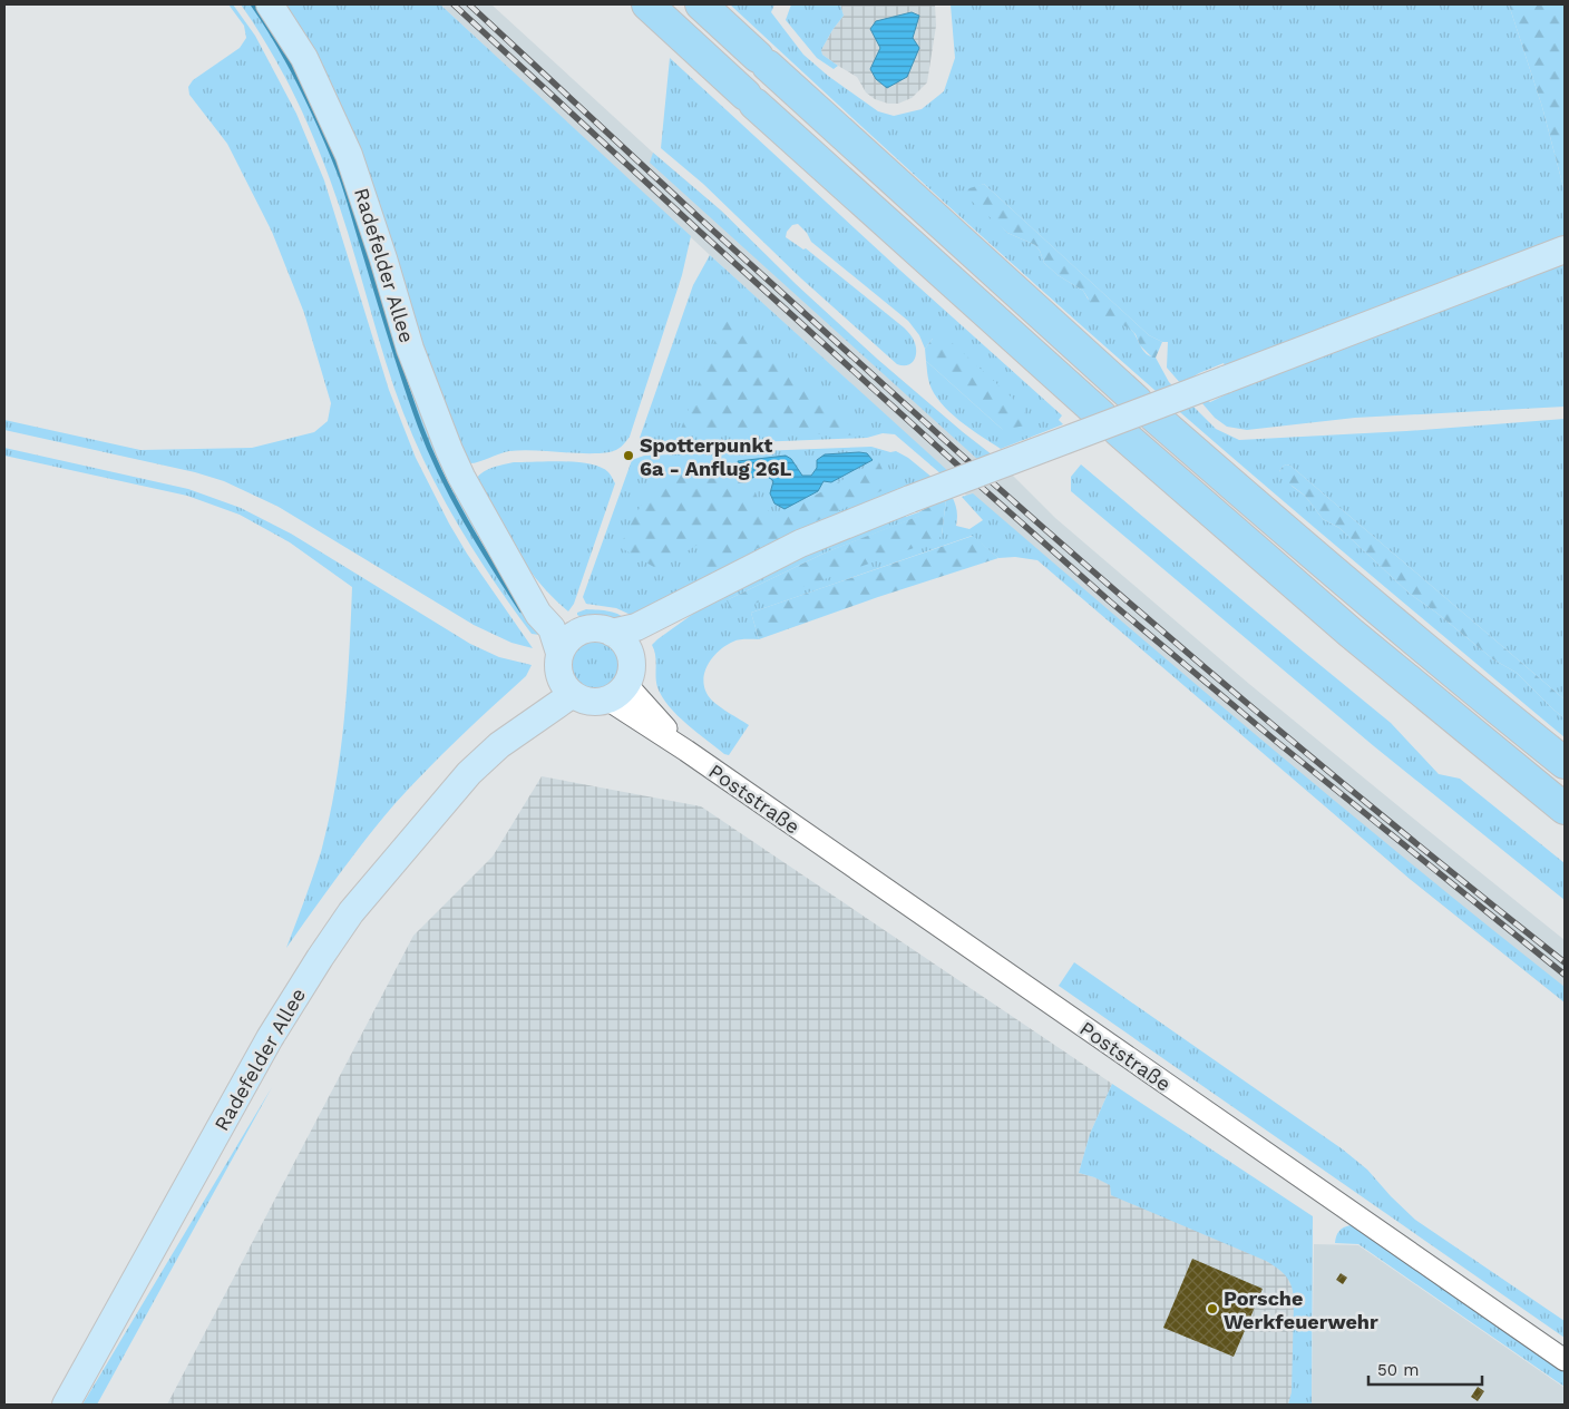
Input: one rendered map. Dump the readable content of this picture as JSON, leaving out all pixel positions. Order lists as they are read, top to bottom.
{
  "streets": {
    "main road": ["Radefelder Allee"],
    "street": ["Poststraße"]
  },
  "crossings": [
    ["Radefelder Allee", "Poststraße"]
  ],
  "places": ["Spotterpunkt 6a - Anflug 26L", "Porsche Werkfeuerwehr"],
  "scale_bar": "50 m"
}
